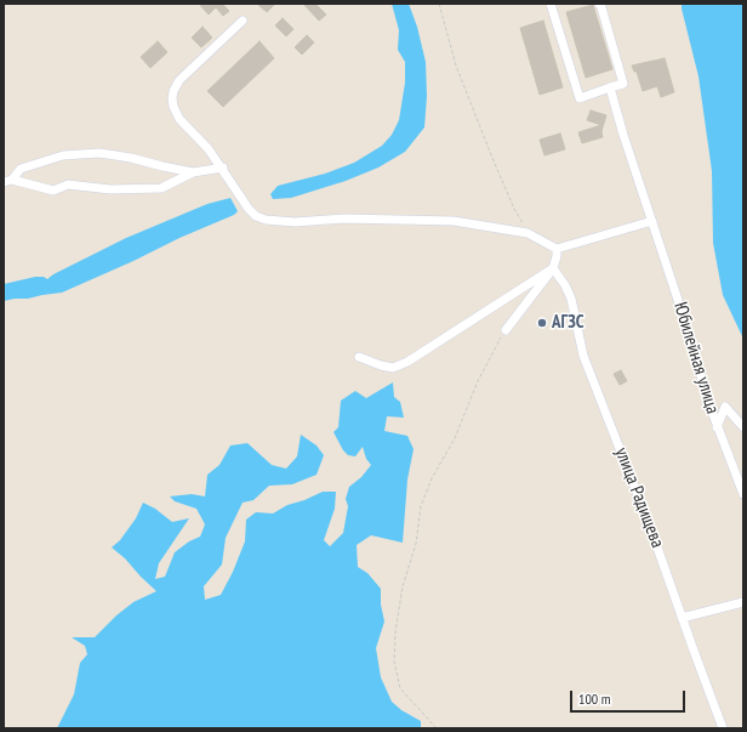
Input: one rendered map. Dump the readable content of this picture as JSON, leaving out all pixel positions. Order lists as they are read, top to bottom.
{
  "streets": {
    "street": ["Юбилейная улица", "улица Радищева"]
  },
  "places": ["АГЗС"],
  "scale_bar": "100 m"
}
